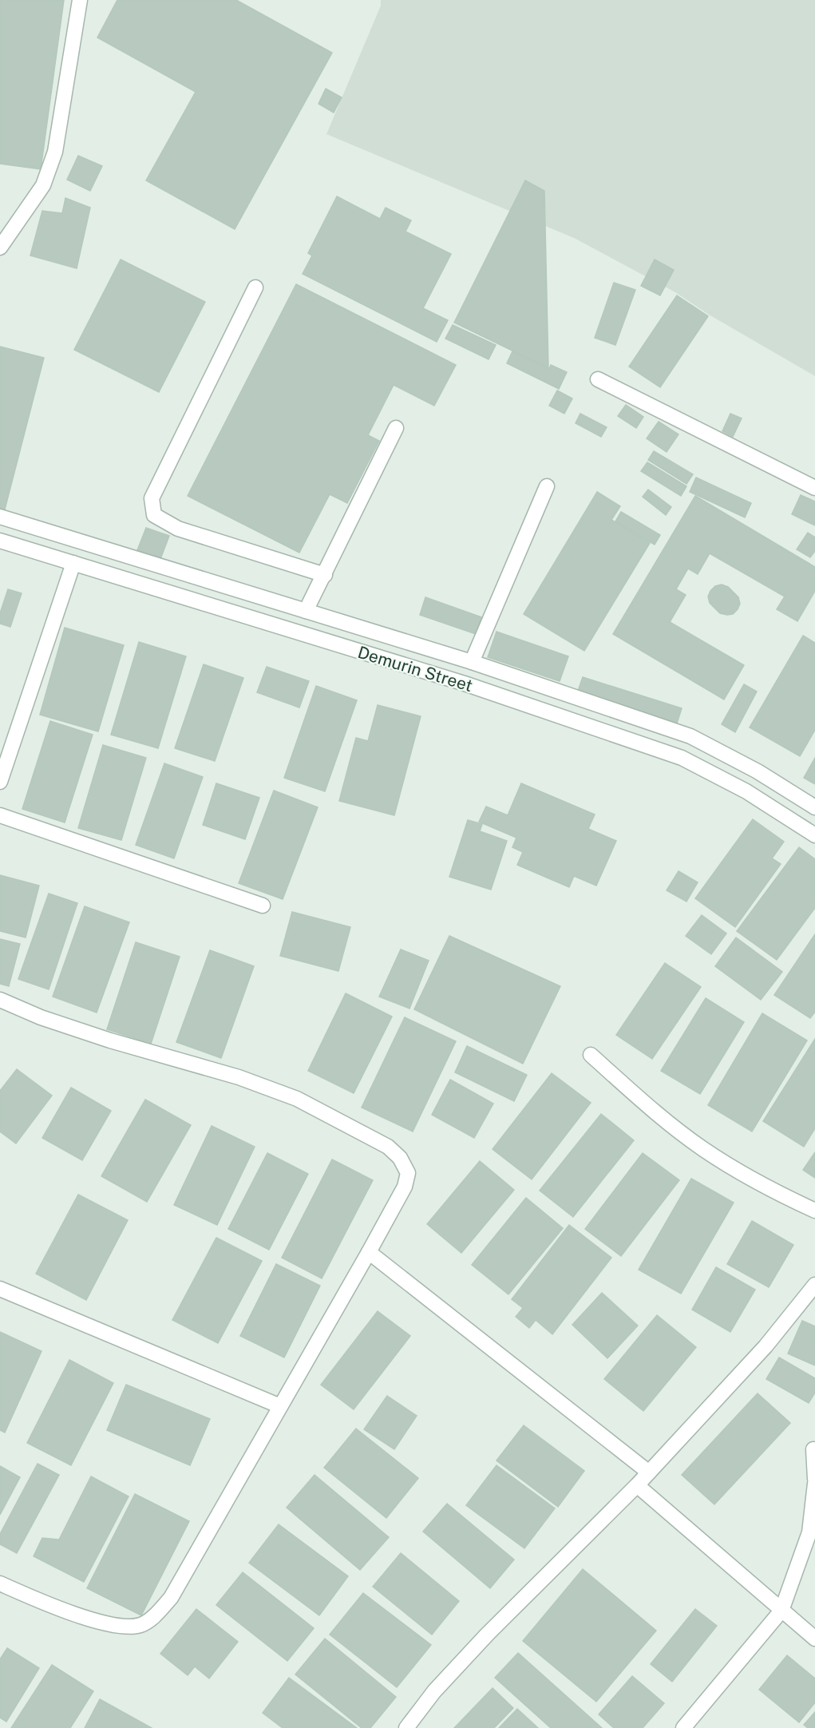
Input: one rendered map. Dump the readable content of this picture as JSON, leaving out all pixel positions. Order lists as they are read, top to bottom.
{
  "streets": {
    "street": ["Demurin Street"]
  }
}
